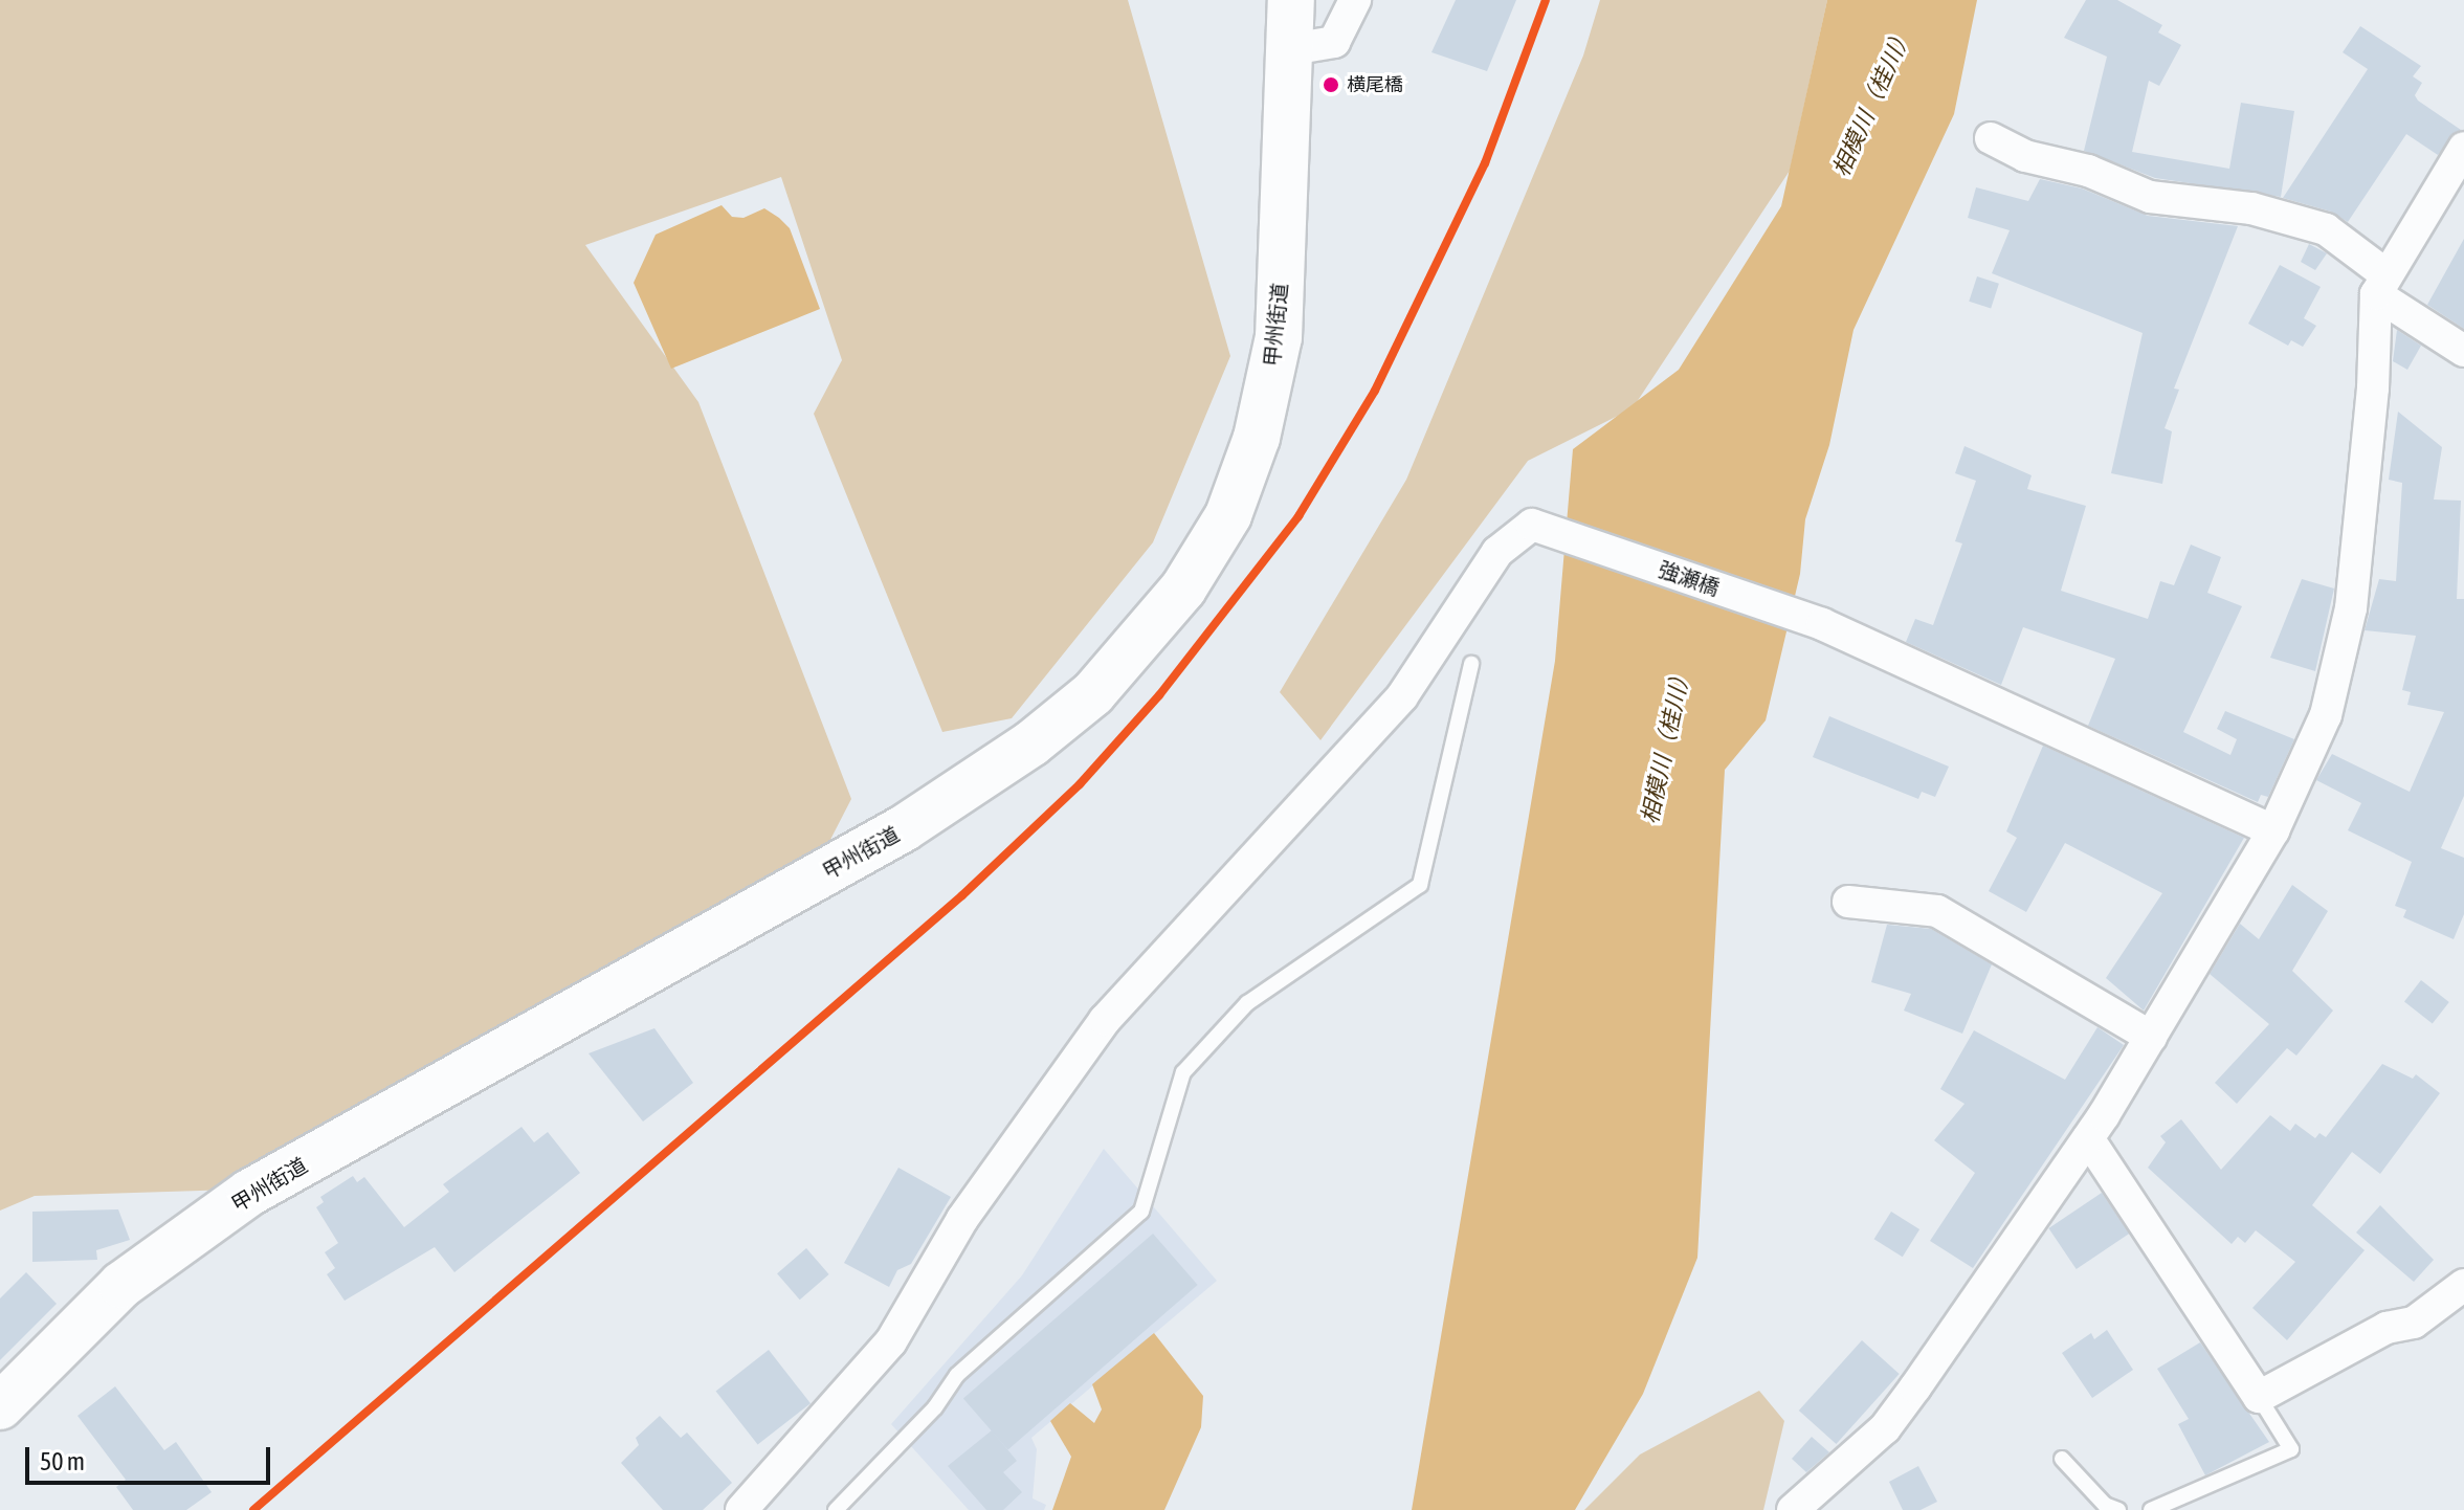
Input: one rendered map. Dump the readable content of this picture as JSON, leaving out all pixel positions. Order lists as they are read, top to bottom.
{
  "streets": {
    "highway": ["甲州街道"],
    "street": ["強瀬橋"]
  },
  "water": ["相模川（桂川）"],
  "places": ["横尾橋"],
  "scale_bar": "50 m"
}
